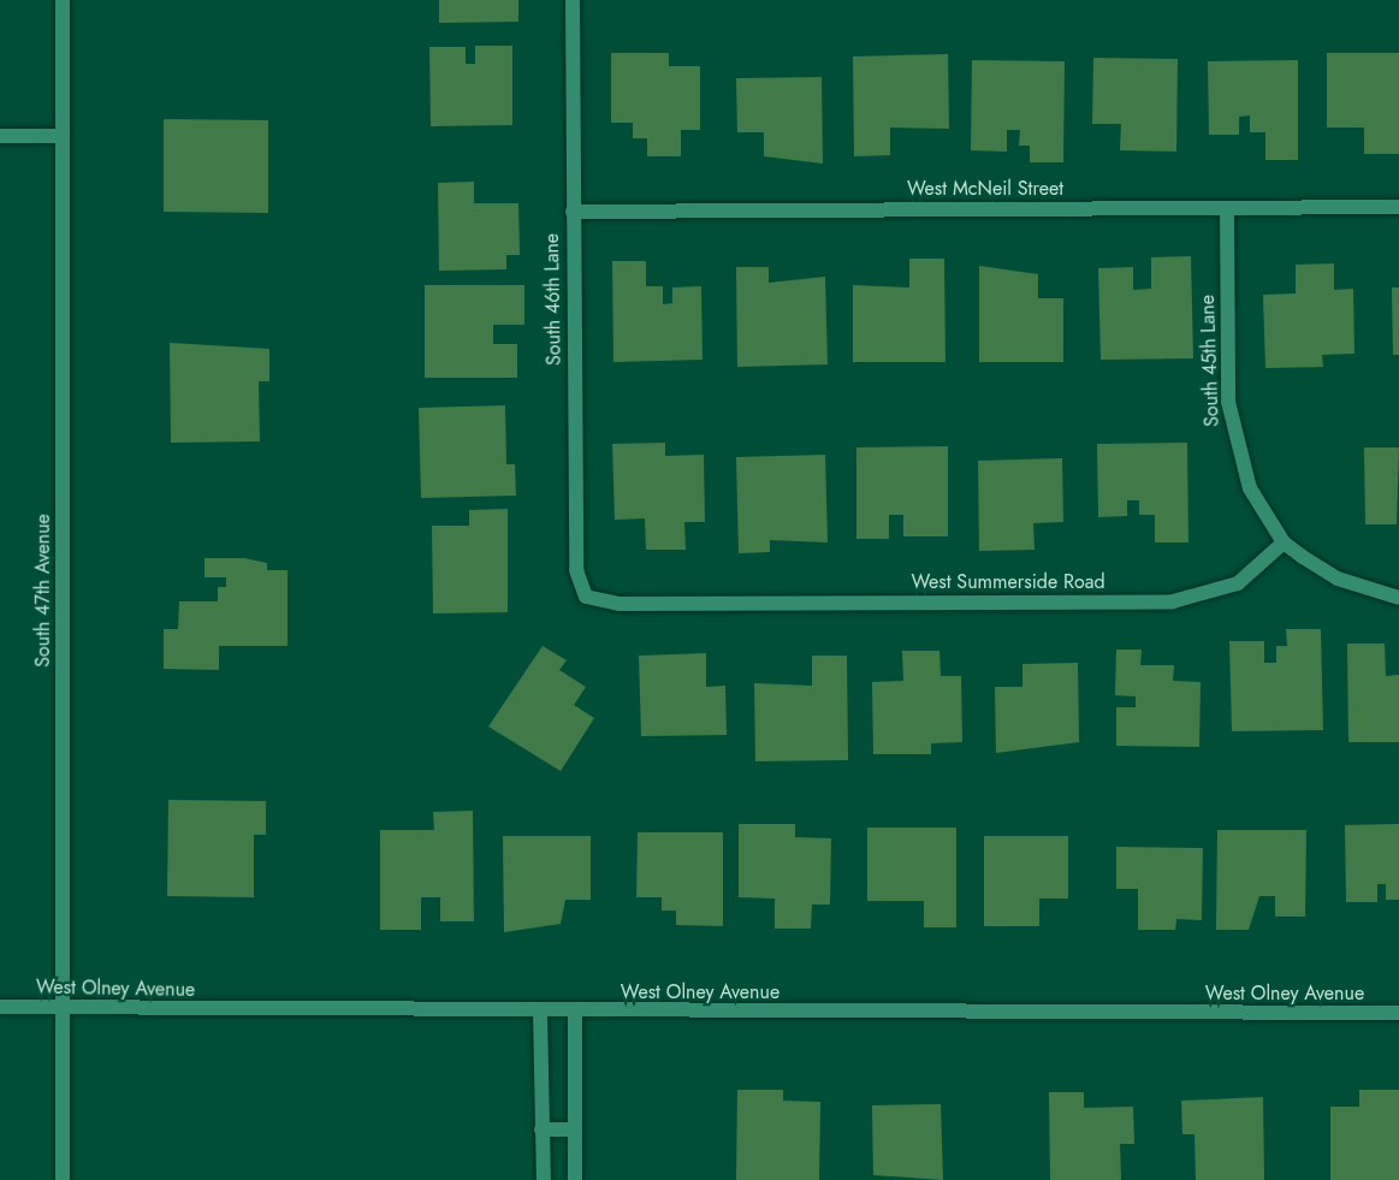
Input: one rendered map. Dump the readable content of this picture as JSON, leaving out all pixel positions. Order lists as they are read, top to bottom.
{
  "streets": {
    "street": [
      "West McNeil Street",
      "South 46th Lane",
      "South 45th Lane",
      "West Summerside Road",
      "South 47th Avenue",
      "West Olney Avenue"
    ]
  },
  "crossings": [
    ["West McNeil Street", "South 46th Lane"],
    ["West McNeil Street", "South 45th Lane"],
    ["South 46th Lane", "West Summerside Road"],
    ["South 45th Lane", "West Summerside Road"],
    ["South 47th Avenue", "West Olney Avenue"]
  ]
}
